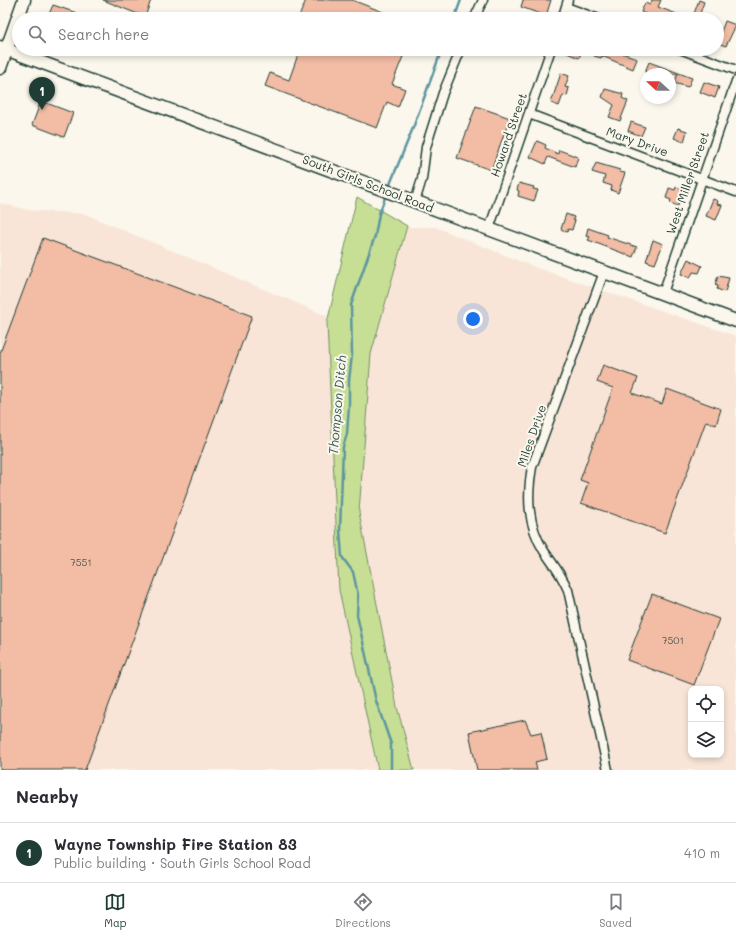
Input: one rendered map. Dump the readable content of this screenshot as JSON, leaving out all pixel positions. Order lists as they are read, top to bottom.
{
  "streets": {
    "main road": ["South Girls School Road"],
    "street": [
      "Howard Street",
      "Mary Drive",
      "West Miller Street",
      "Miles Drive"
    ]
  },
  "crossings": [
    ["Howard Street", "Mary Drive"],
    ["Howard Street", "South Girls School Road"],
    ["Mary Drive", "West Miller Street"],
    ["West Miller Street", "South Girls School Road"],
    ["South Girls School Road", "Miles Drive"]
  ],
  "water": ["Thompson Ditch"],
  "house_numbers": ["7551", "7501"],
  "north": "left",
  "page": {
    "search": "Search here",
    "pins": "1",
    "heading": "Nearby",
    "list": [
      {
        "mark": "1",
        "name": "Wayne Township Fire Station 83",
        "note": "Public building · South Girls School Road",
        "value": "410 m"
      }
    ],
    "nav": ["Map", "Directions", "Saved"]
  }
}
